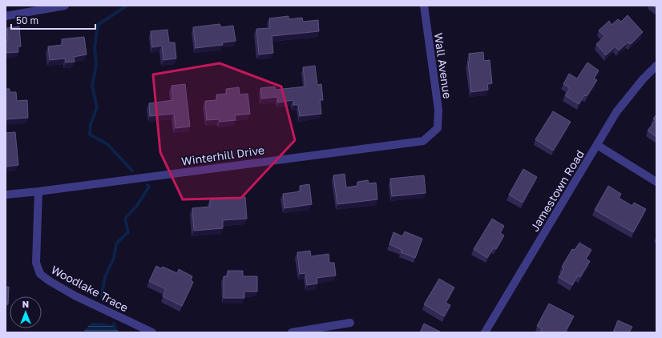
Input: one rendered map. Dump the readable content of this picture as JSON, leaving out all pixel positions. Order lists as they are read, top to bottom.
{
  "streets": {
    "street": [
      "Wall Avenue",
      "Winterhill Drive",
      "Jamestown Road",
      "Woodlake Trace"
    ]
  },
  "crossings": [
    ["Wall Avenue", "Winterhill Drive"],
    ["Winterhill Drive", "Woodlake Trace"]
  ],
  "scale_bar": "50 m",
  "north": "top"
}
